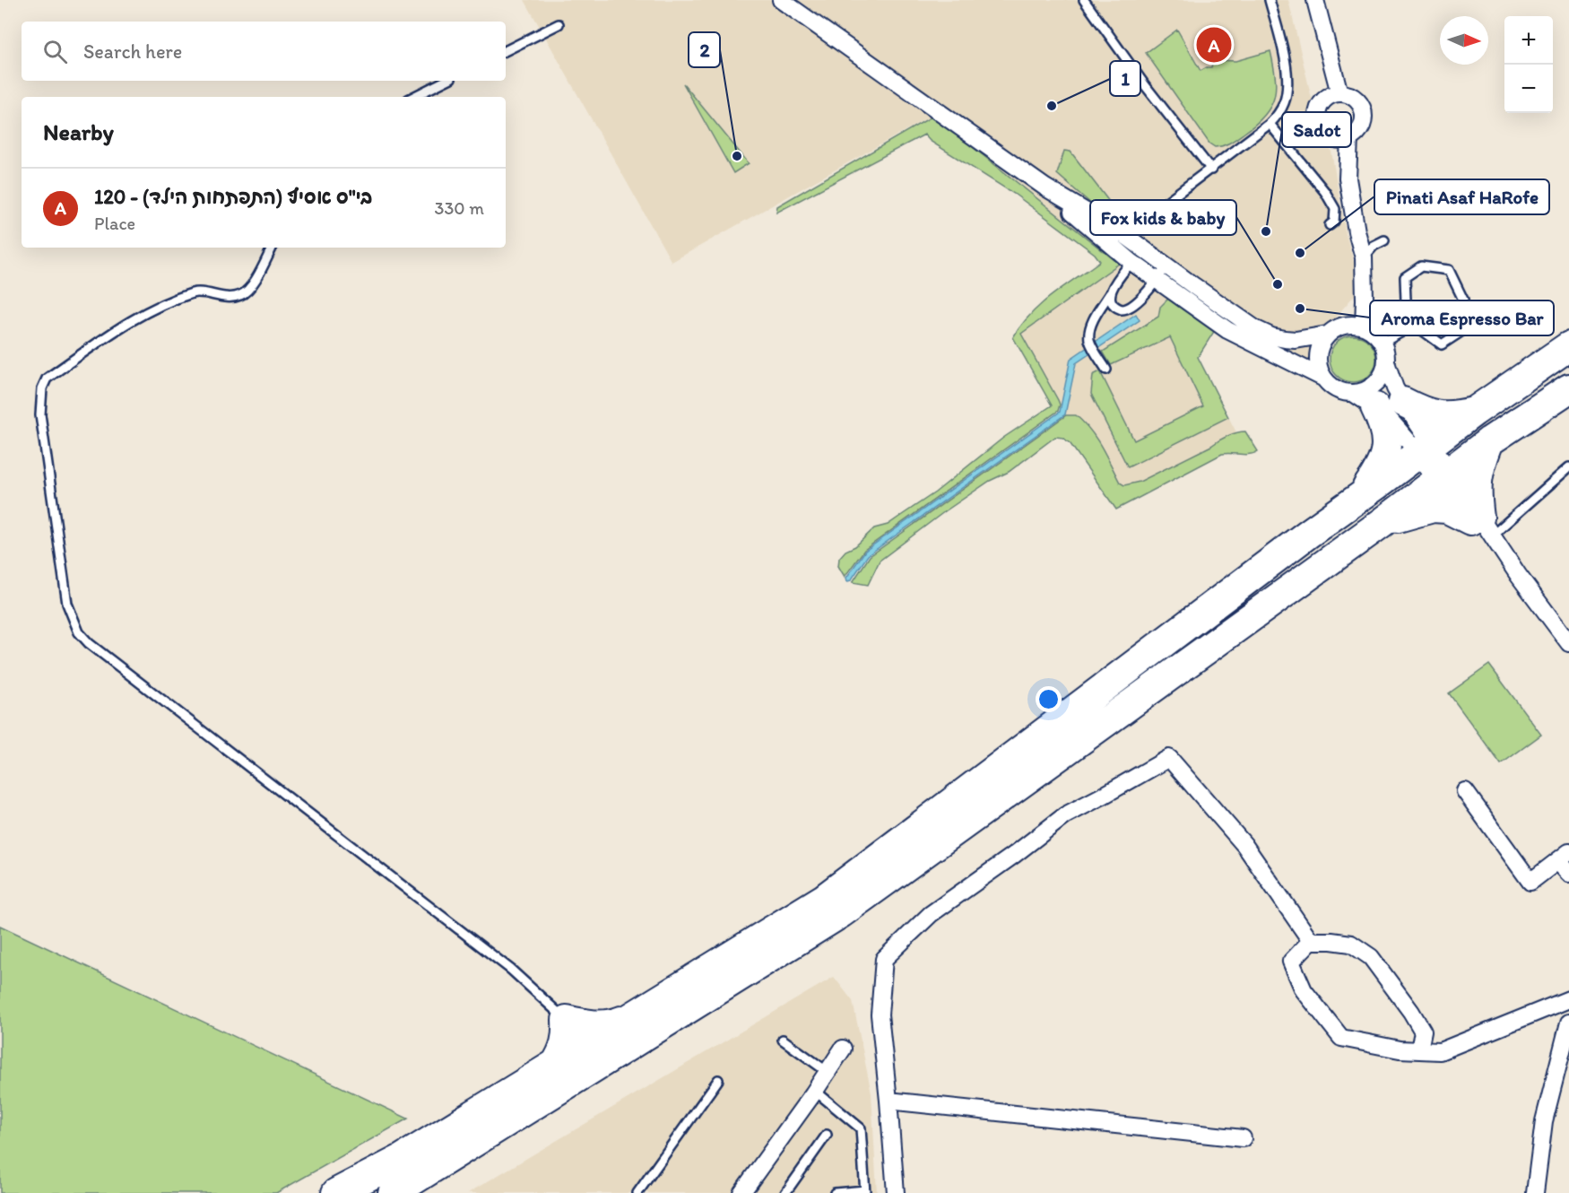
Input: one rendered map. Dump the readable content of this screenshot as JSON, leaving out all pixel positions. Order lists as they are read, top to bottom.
{
  "places": [
    "1",
    "2",
    "Sadot",
    "Pinati Asaf HaRofe",
    "Fox kids & baby",
    "Aroma Espresso Bar"
  ],
  "north": "right",
  "page": {
    "map_buttons": ["+", "−"],
    "search": "Search here",
    "pins": "A",
    "heading": "Nearby",
    "list": [
      {
        "mark": "A",
        "name": "בי\"ס אסיף (התפתחות הילד) - 120",
        "note": "Place",
        "value": "330 m"
      }
    ]
  }
}
